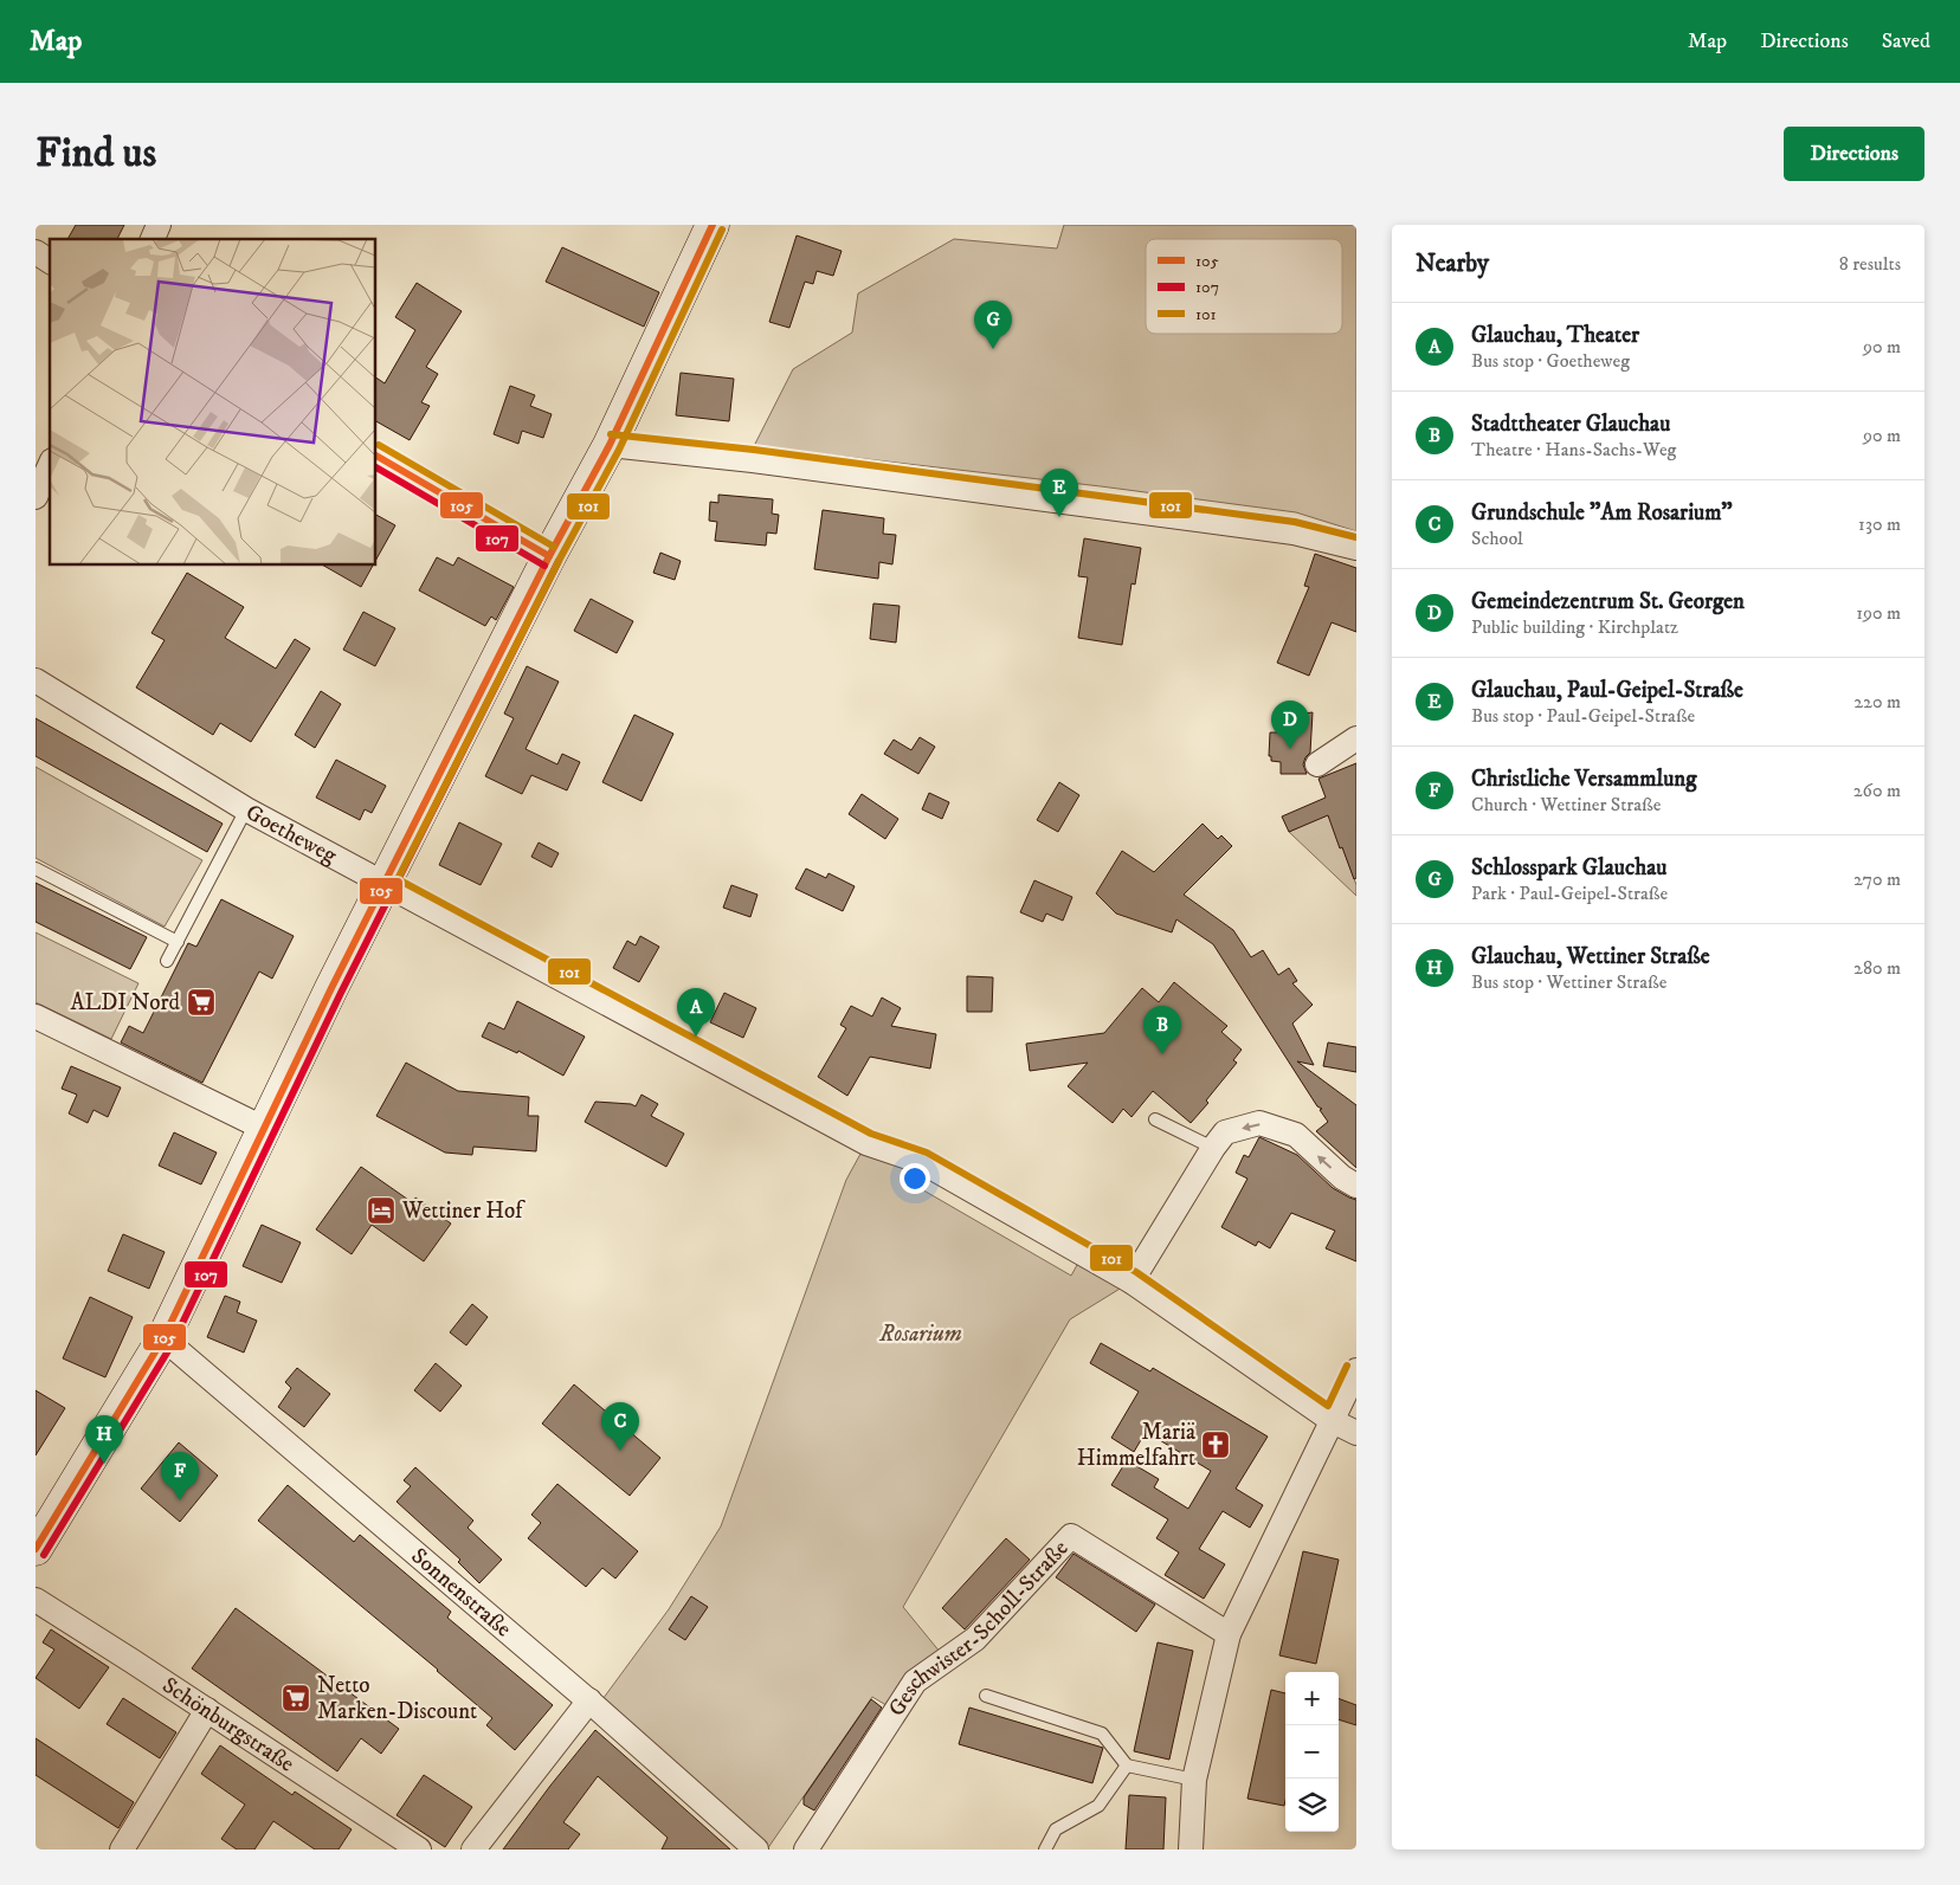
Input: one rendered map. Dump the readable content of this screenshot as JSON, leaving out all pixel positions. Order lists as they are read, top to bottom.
{
  "streets": {
    "street": [
      "Goetheweg",
      "Sonnenstraße",
      "Geschwister-Scholl-Straße",
      "Schönburgstraße"
    ]
  },
  "parks": ["Rosarium"],
  "places": {
    "supermarket": ["ALDI Nord", "Netto Marken-Discount"],
    "hotel": ["Wettiner Hof"],
    "church": ["Mariä Himmelfahrt"]
  },
  "lines": ["transit line 105", "transit line 101", "transit line 107"],
  "legend": ["105", "107", "101"],
  "page": {
    "header": "Map",
    "nav": ["Map", "Directions", "Saved"],
    "buttons": "Directions",
    "title": "Find us",
    "heading": ["Nearby", "8 results"],
    "pins": [
      "G",
      "E",
      "D",
      "A",
      "B",
      "C",
      "H",
      "F"
    ],
    "list": [
      {
        "mark": "A",
        "name": "Glauchau, Theater",
        "note": "Bus stop · Goetheweg",
        "value": "90 m"
      },
      {
        "mark": "B",
        "name": "Stadttheater Glauchau",
        "note": "Theatre · Hans-Sachs-Weg",
        "value": "90 m"
      },
      {
        "mark": "C",
        "name": "Grundschule \"Am Rosarium\"",
        "note": "School",
        "value": "130 m"
      },
      {
        "mark": "D",
        "name": "Gemeindezentrum St. Georgen",
        "note": "Public building · Kirchplatz",
        "value": "190 m"
      },
      {
        "mark": "E",
        "name": "Glauchau, Paul-Geipel-Straße",
        "note": "Bus stop · Paul-Geipel-Straße",
        "value": "220 m"
      },
      {
        "mark": "F",
        "name": "Christliche Versammlung",
        "note": "Church · Wettiner Straße",
        "value": "260 m"
      },
      {
        "mark": "G",
        "name": "Schlosspark Glauchau",
        "note": "Park · Paul-Geipel-Straße",
        "value": "270 m"
      },
      {
        "mark": "H",
        "name": "Glauchau, Wettiner Straße",
        "note": "Bus stop · Wettiner Straße",
        "value": "280 m"
      }
    ],
    "map_buttons": ["+", "−"]
  }
}
